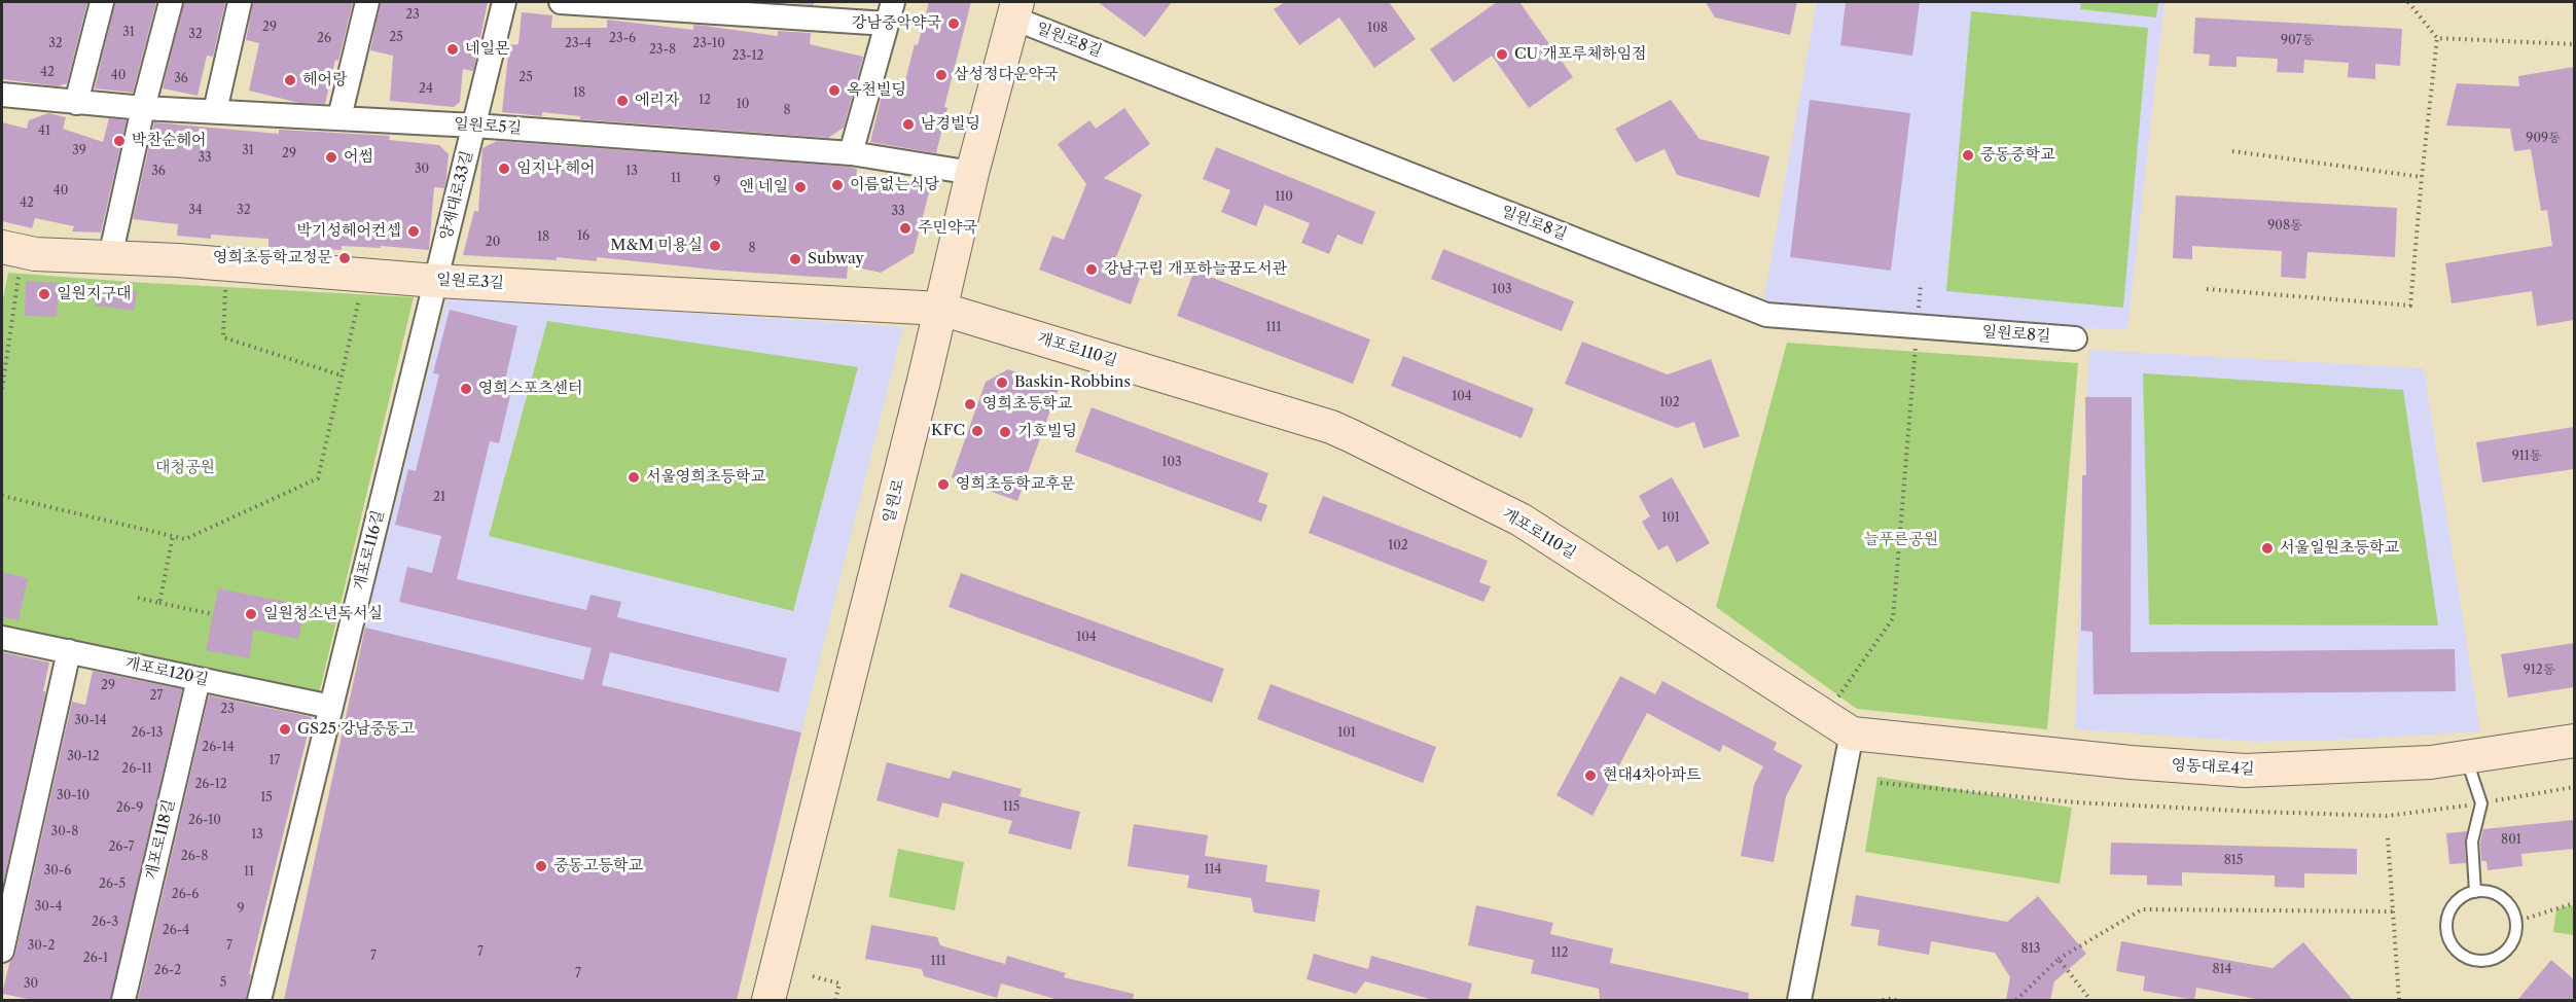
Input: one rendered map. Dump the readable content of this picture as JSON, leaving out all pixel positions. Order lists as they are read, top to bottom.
{
  "streets": {
    "street": [
      "일원로8길",
      "일원로5길",
      "양재대로33길",
      "일원로3길",
      "개포로110길",
      "일원로",
      "개포로116길",
      "개포로120길",
      "영동대로4길",
      "개포로118길"
    ]
  },
  "crossings": [
    ["일원로8길", "일원로"],
    ["일원로5길", "양재대로33길"],
    ["일원로5길", "일원로"],
    ["양재대로33길", "일원로3길"],
    ["양재대로33길", "개포로116길"],
    ["일원로3길", "개포로110길"],
    ["일원로3길", "일원로"],
    ["일원로3길", "개포로116길"],
    ["개포로110길", "일원로"],
    ["개포로110길", "영동대로4길"],
    ["개포로116길", "개포로120길"],
    ["개포로120길", "개포로118길"]
  ],
  "parks": ["대청공원", "늘푸른공원"],
  "places": [
    "강남중악약국",
    "네일몬",
    "CU 개포루체하임점",
    "삼성정다운약국",
    "헤어랑",
    "옥천빌딩",
    "에리자",
    "남경빌딩",
    "박찬순헤어",
    "중동중학교",
    "어썸",
    "임지나 헤어",
    "이름없는식당",
    "앤 네일",
    "주민약국",
    "박기성헤어컨셉",
    "M&M 미용실",
    "영희초등학교정문",
    "Subway",
    "강남구립 개포하늘꿈도서관",
    "일원지구대",
    "Baskin-Robbins",
    "영희스포츠센터",
    "영희초등학교",
    "KFC",
    "기호빌딩",
    "서울영희초등학교",
    "영희초등학교후문",
    "서울일원초등학교",
    "일원청소년독서실",
    "GS25 강남중동고",
    "현대4차아파트",
    "중동고등학교"
  ],
  "house_numbers": [
    "23",
    "29",
    "108",
    "31",
    "32",
    "25",
    "26",
    "23-6",
    "907동",
    "32",
    "23-4",
    "23-10",
    "23-8",
    "23-12",
    "42",
    "40",
    "25",
    "36",
    "24",
    "18",
    "12",
    "10",
    "8",
    "41",
    "909동",
    "39",
    "31",
    "29",
    "33",
    "30",
    "36",
    "13",
    "11",
    "9",
    "40",
    "110",
    "42",
    "34",
    "32",
    "33",
    "908동",
    "16",
    "18",
    "20",
    "8",
    "103",
    "111",
    "104",
    "102",
    "911동",
    "103",
    "21",
    "101",
    "102",
    "104",
    "912동",
    "29",
    "27",
    "23",
    "30-14",
    "26-13",
    "101",
    "26-14",
    "30-12",
    "17",
    "26-11",
    "26-12",
    "30-10",
    "15",
    "115",
    "26-9",
    "26-10",
    "30-8",
    "13",
    "801",
    "26-7",
    "26-8",
    "815",
    "114",
    "30-6",
    "11",
    "26-5",
    "26-6",
    "30-4",
    "9",
    "26-3",
    "26-4",
    "30-2",
    "7",
    "813",
    "7",
    "112",
    "7",
    "26-1",
    "111",
    "814",
    "26-2",
    "7",
    "5",
    "30"
  ]
}
